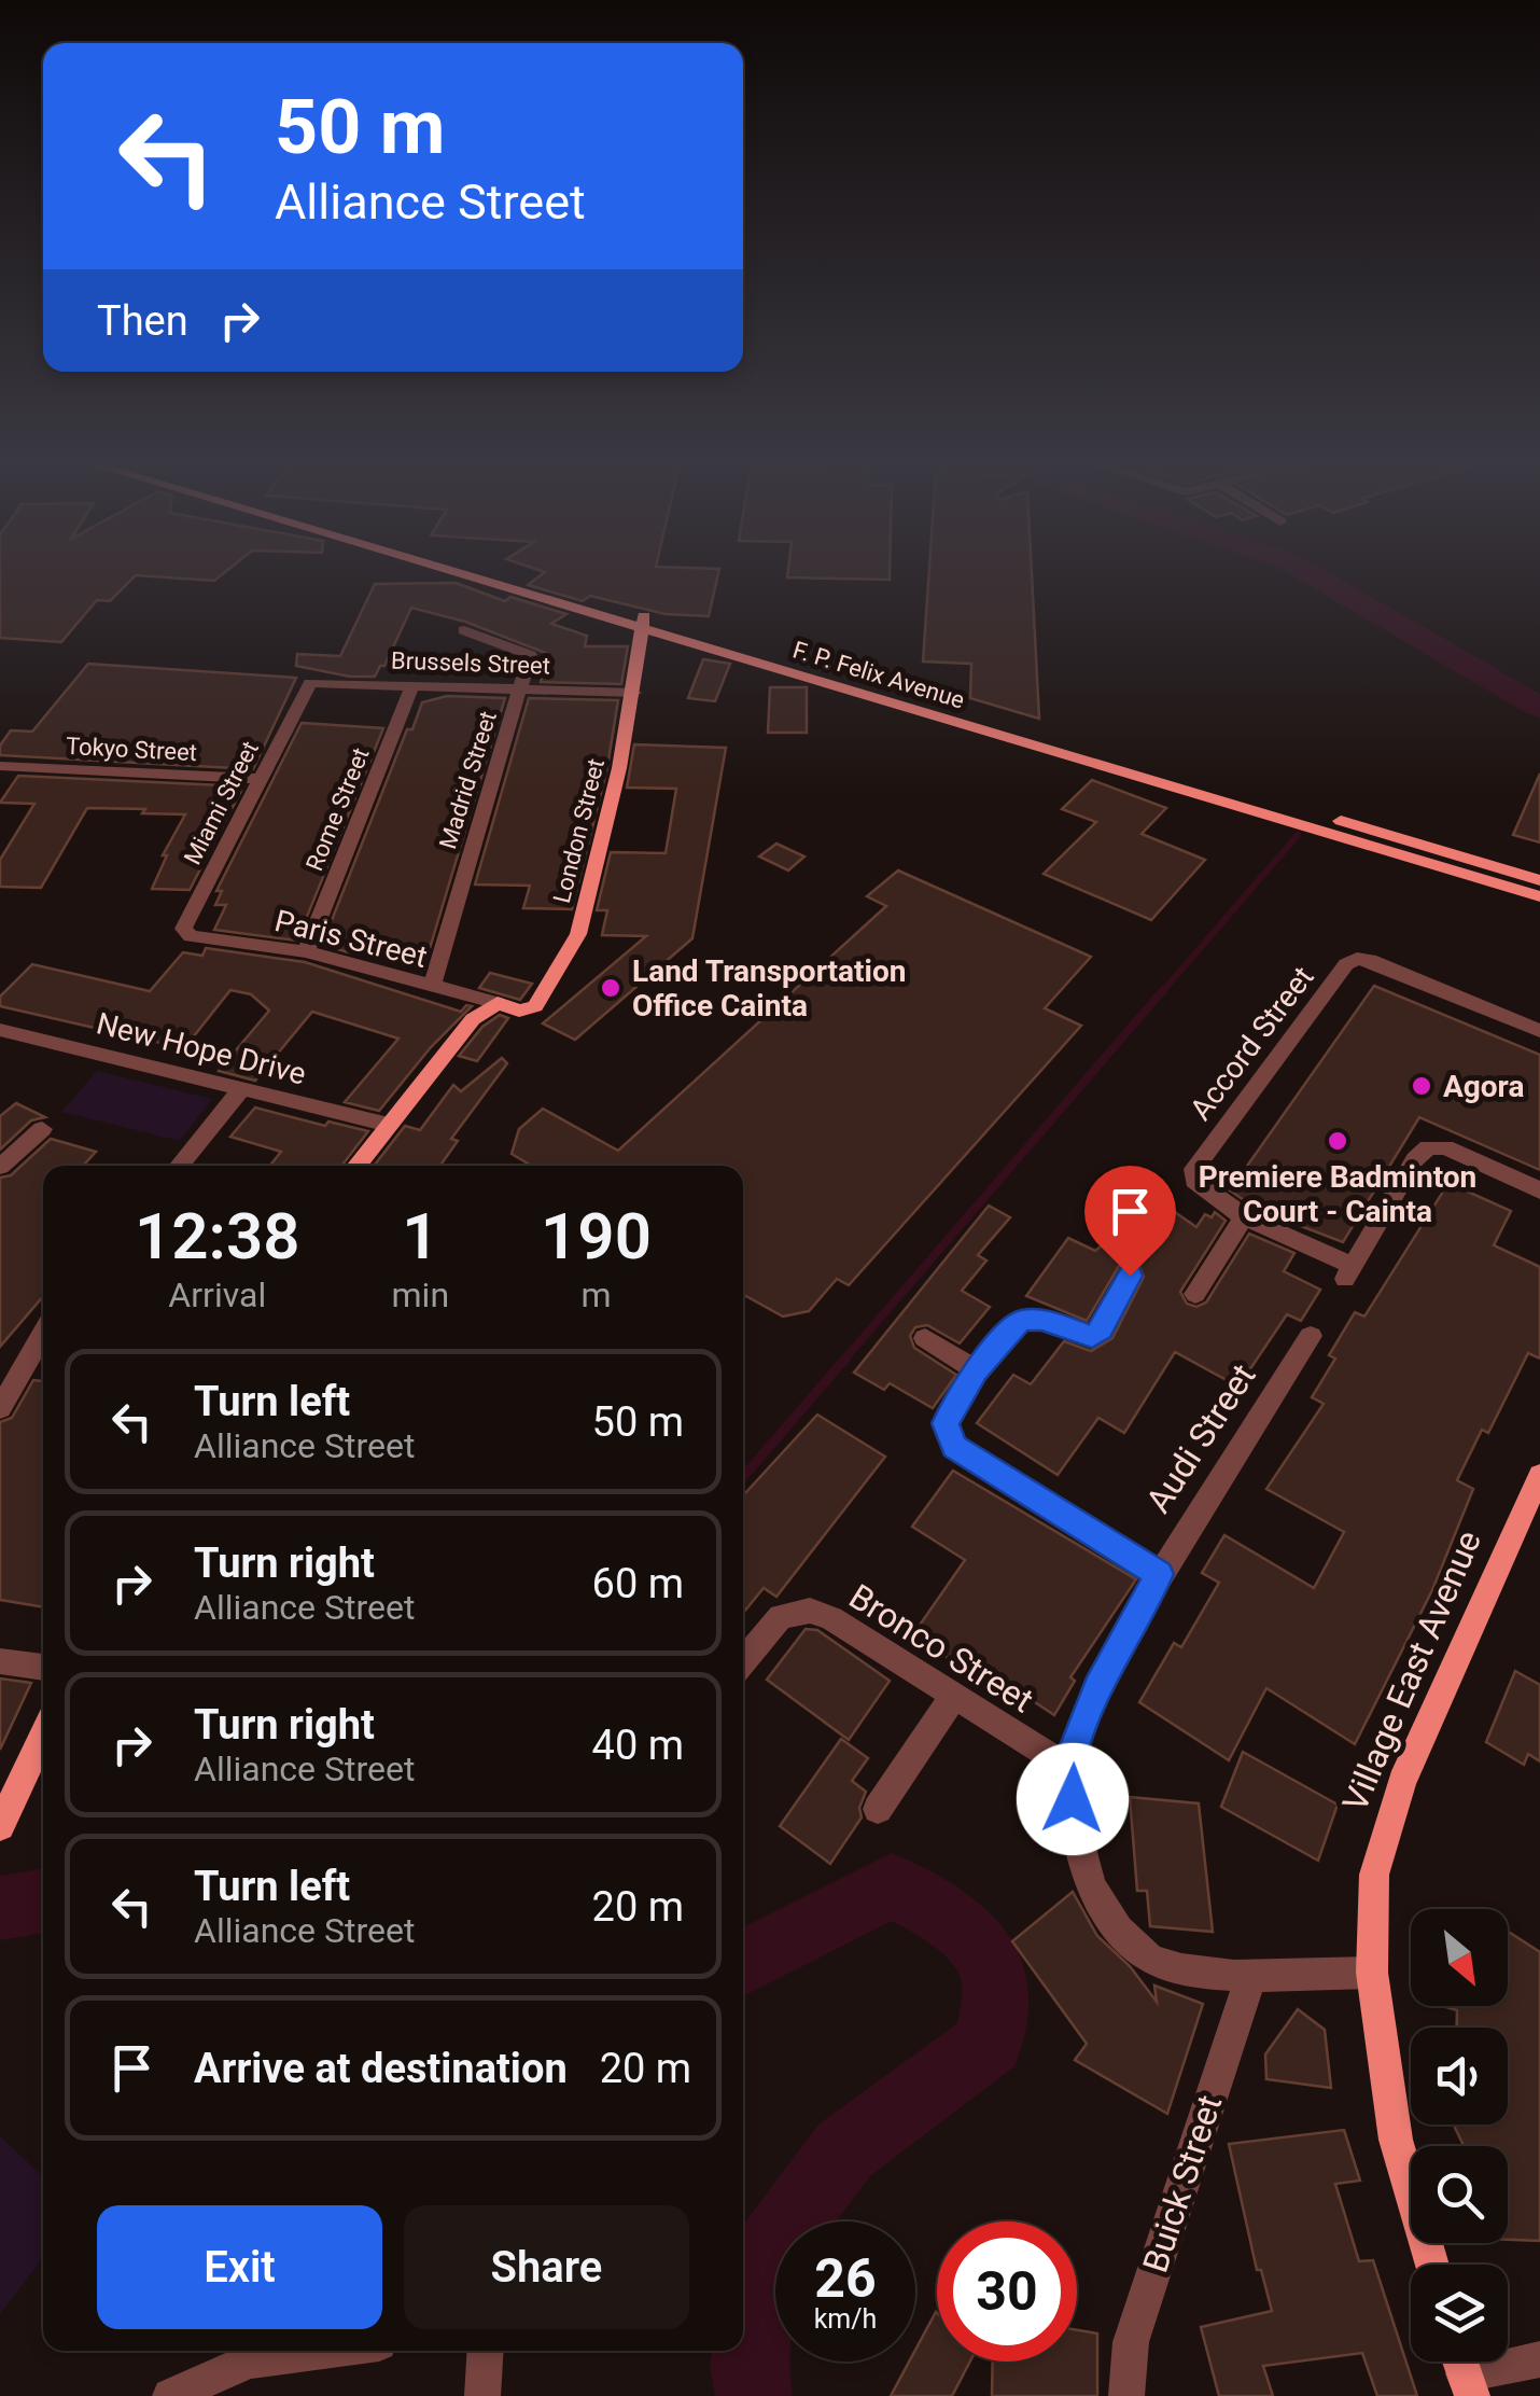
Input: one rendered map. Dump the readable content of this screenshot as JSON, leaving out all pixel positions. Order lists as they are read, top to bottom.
{
  "streets": {
    "main road": ["F. P. Felix Avenue", "London Street", "Village East Avenue"],
    "street": [
      "Brussels Street",
      "Tokyo Street",
      "Madrid Street",
      "Miami Street",
      "Rome Street",
      "Paris Street",
      "Accord Street",
      "New Hope Drive",
      "Audi Street",
      "Bronco Street",
      "Buick Street"
    ]
  },
  "crossings": [
    ["Brussels Street", "Madrid Street"],
    ["Brussels Street", "Miami Street"],
    ["Brussels Street", "Rome Street"],
    ["Brussels Street", "London Street"],
    ["F. P. Felix Avenue", "London Street"],
    ["Tokyo Street", "Miami Street"],
    ["Madrid Street", "Paris Street"],
    ["Miami Street", "Paris Street"],
    ["Rome Street", "Paris Street"],
    ["London Street", "Paris Street"],
    ["Audi Street", "Bronco Street"]
  ],
  "places": ["Land Transportation Office Cainta", "Agora", "Premiere Badminton Court - Cainta"],
  "north": "bottom right",
  "page": {
    "turn": ["50 m", "Alliance Street"],
    "then": "Then",
    "eta": [
      "12:38",
      "Arrival",
      "1",
      "min",
      "190",
      "m"
    ],
    "list": [
      {
        "name": "Turn left",
        "note": "Alliance Street",
        "value": "50 m"
      },
      {
        "name": "Turn right",
        "note": "Alliance Street",
        "value": "60 m"
      },
      {
        "name": "Turn right",
        "note": "Alliance Street",
        "value": "40 m"
      },
      {
        "name": "Turn left",
        "note": "Alliance Street",
        "value": "20 m"
      },
      {
        "name": "Arrive at destination",
        "value": "20 m"
      }
    ],
    "buttons": ["Exit", "Share"],
    "speed": "26 km/h",
    "limit": "30"
  }
}
